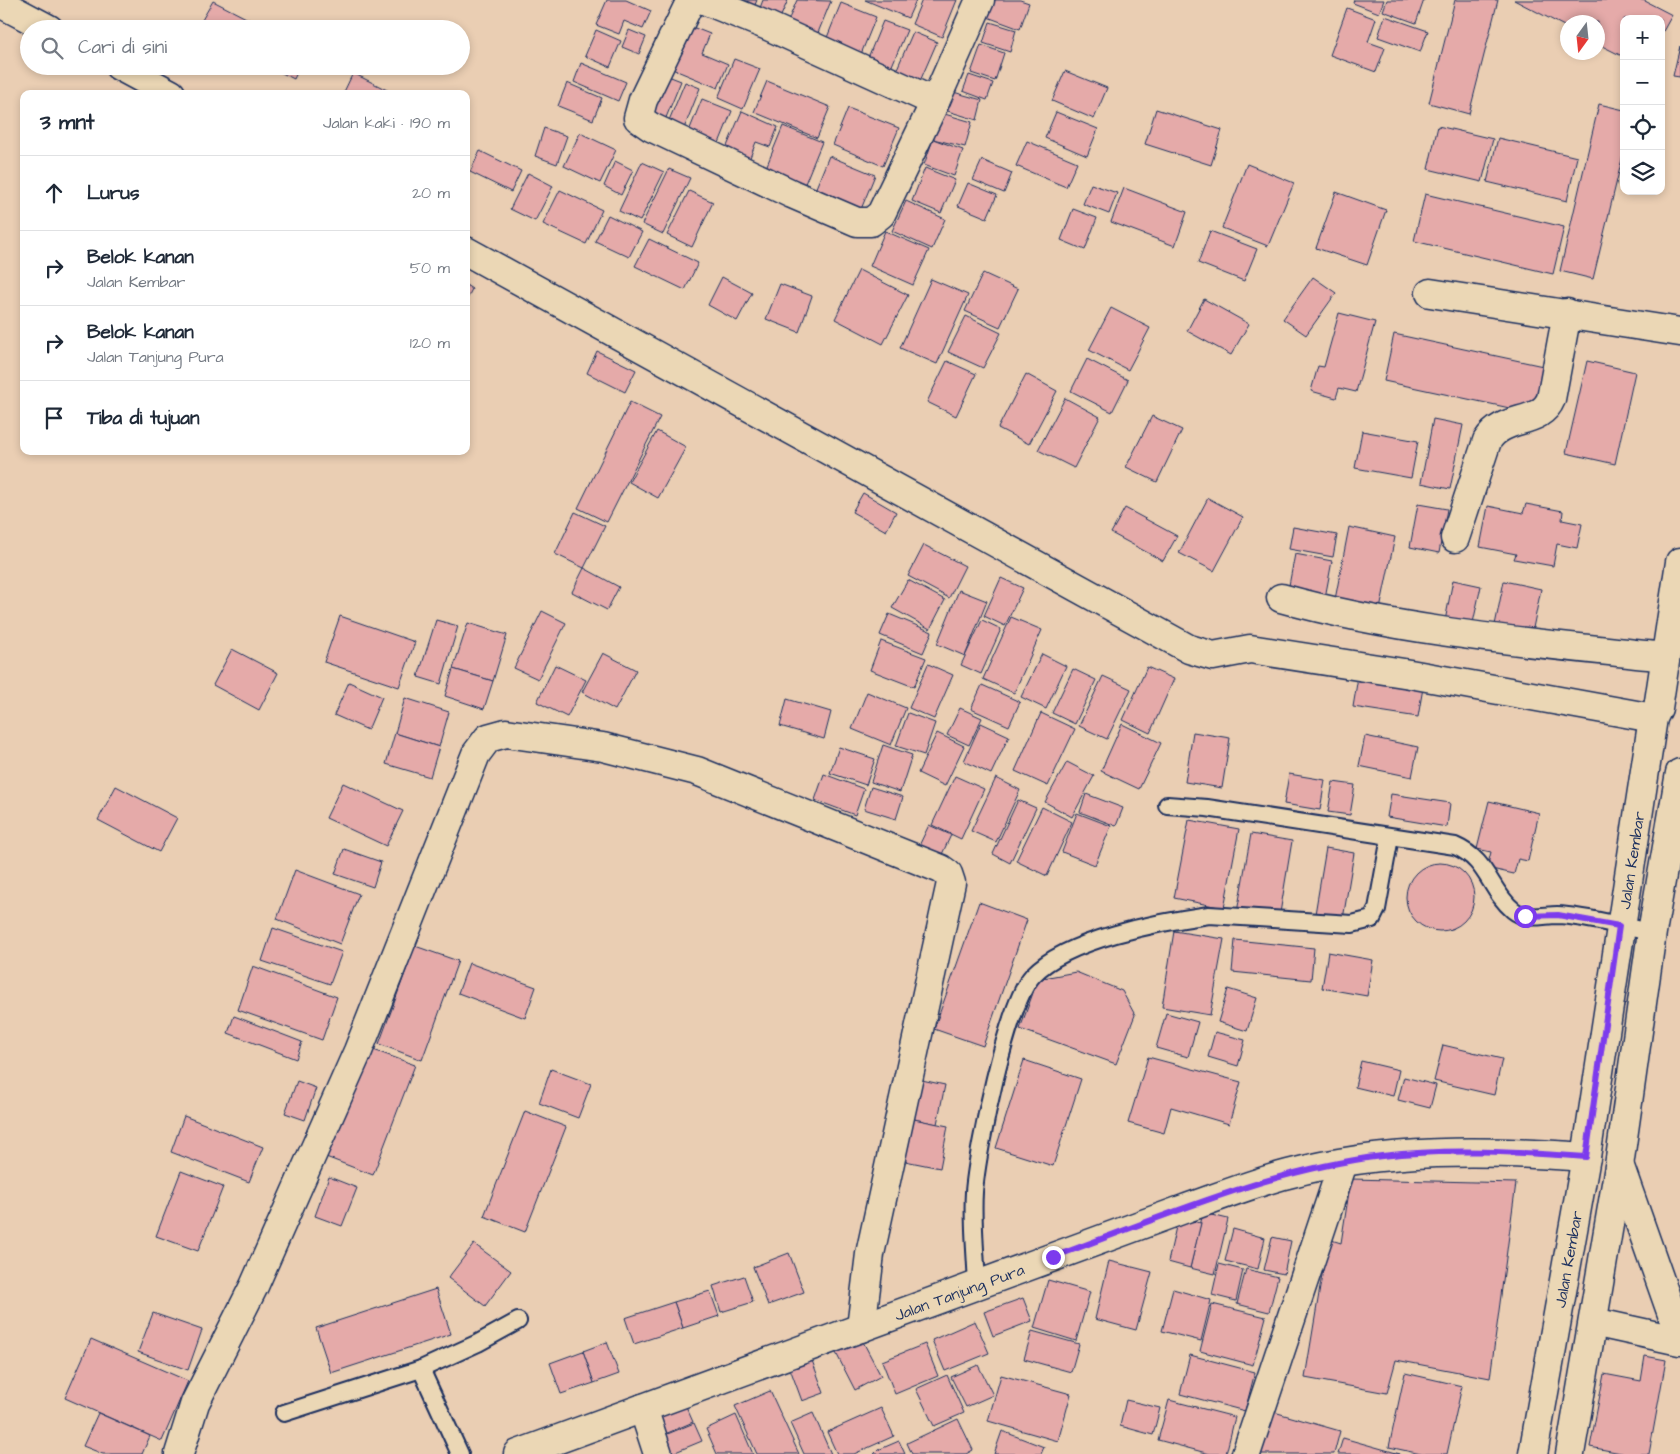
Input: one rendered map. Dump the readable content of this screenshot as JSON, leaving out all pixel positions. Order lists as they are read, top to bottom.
{
  "streets": {
    "street": ["Jalan Kembar", "Jalan Tanjung Pura"]
  },
  "crossings": [
    ["Jalan Kembar", "Jalan Tanjung Pura"]
  ],
  "north": "bottom",
  "page": {
    "map_buttons": ["+", "−"],
    "search": "Cari di sini",
    "heading": ["3 mnt", "Jalan kaki · 190 m"],
    "list": [
      ["Lurus", "20 m"],
      ["Belok kanan", "Jalan Kembar", "50 m"],
      ["Belok kanan", "Jalan Tanjung Pura", "120 m"],
      "Tiba di tujuan"
    ]
  }
}
